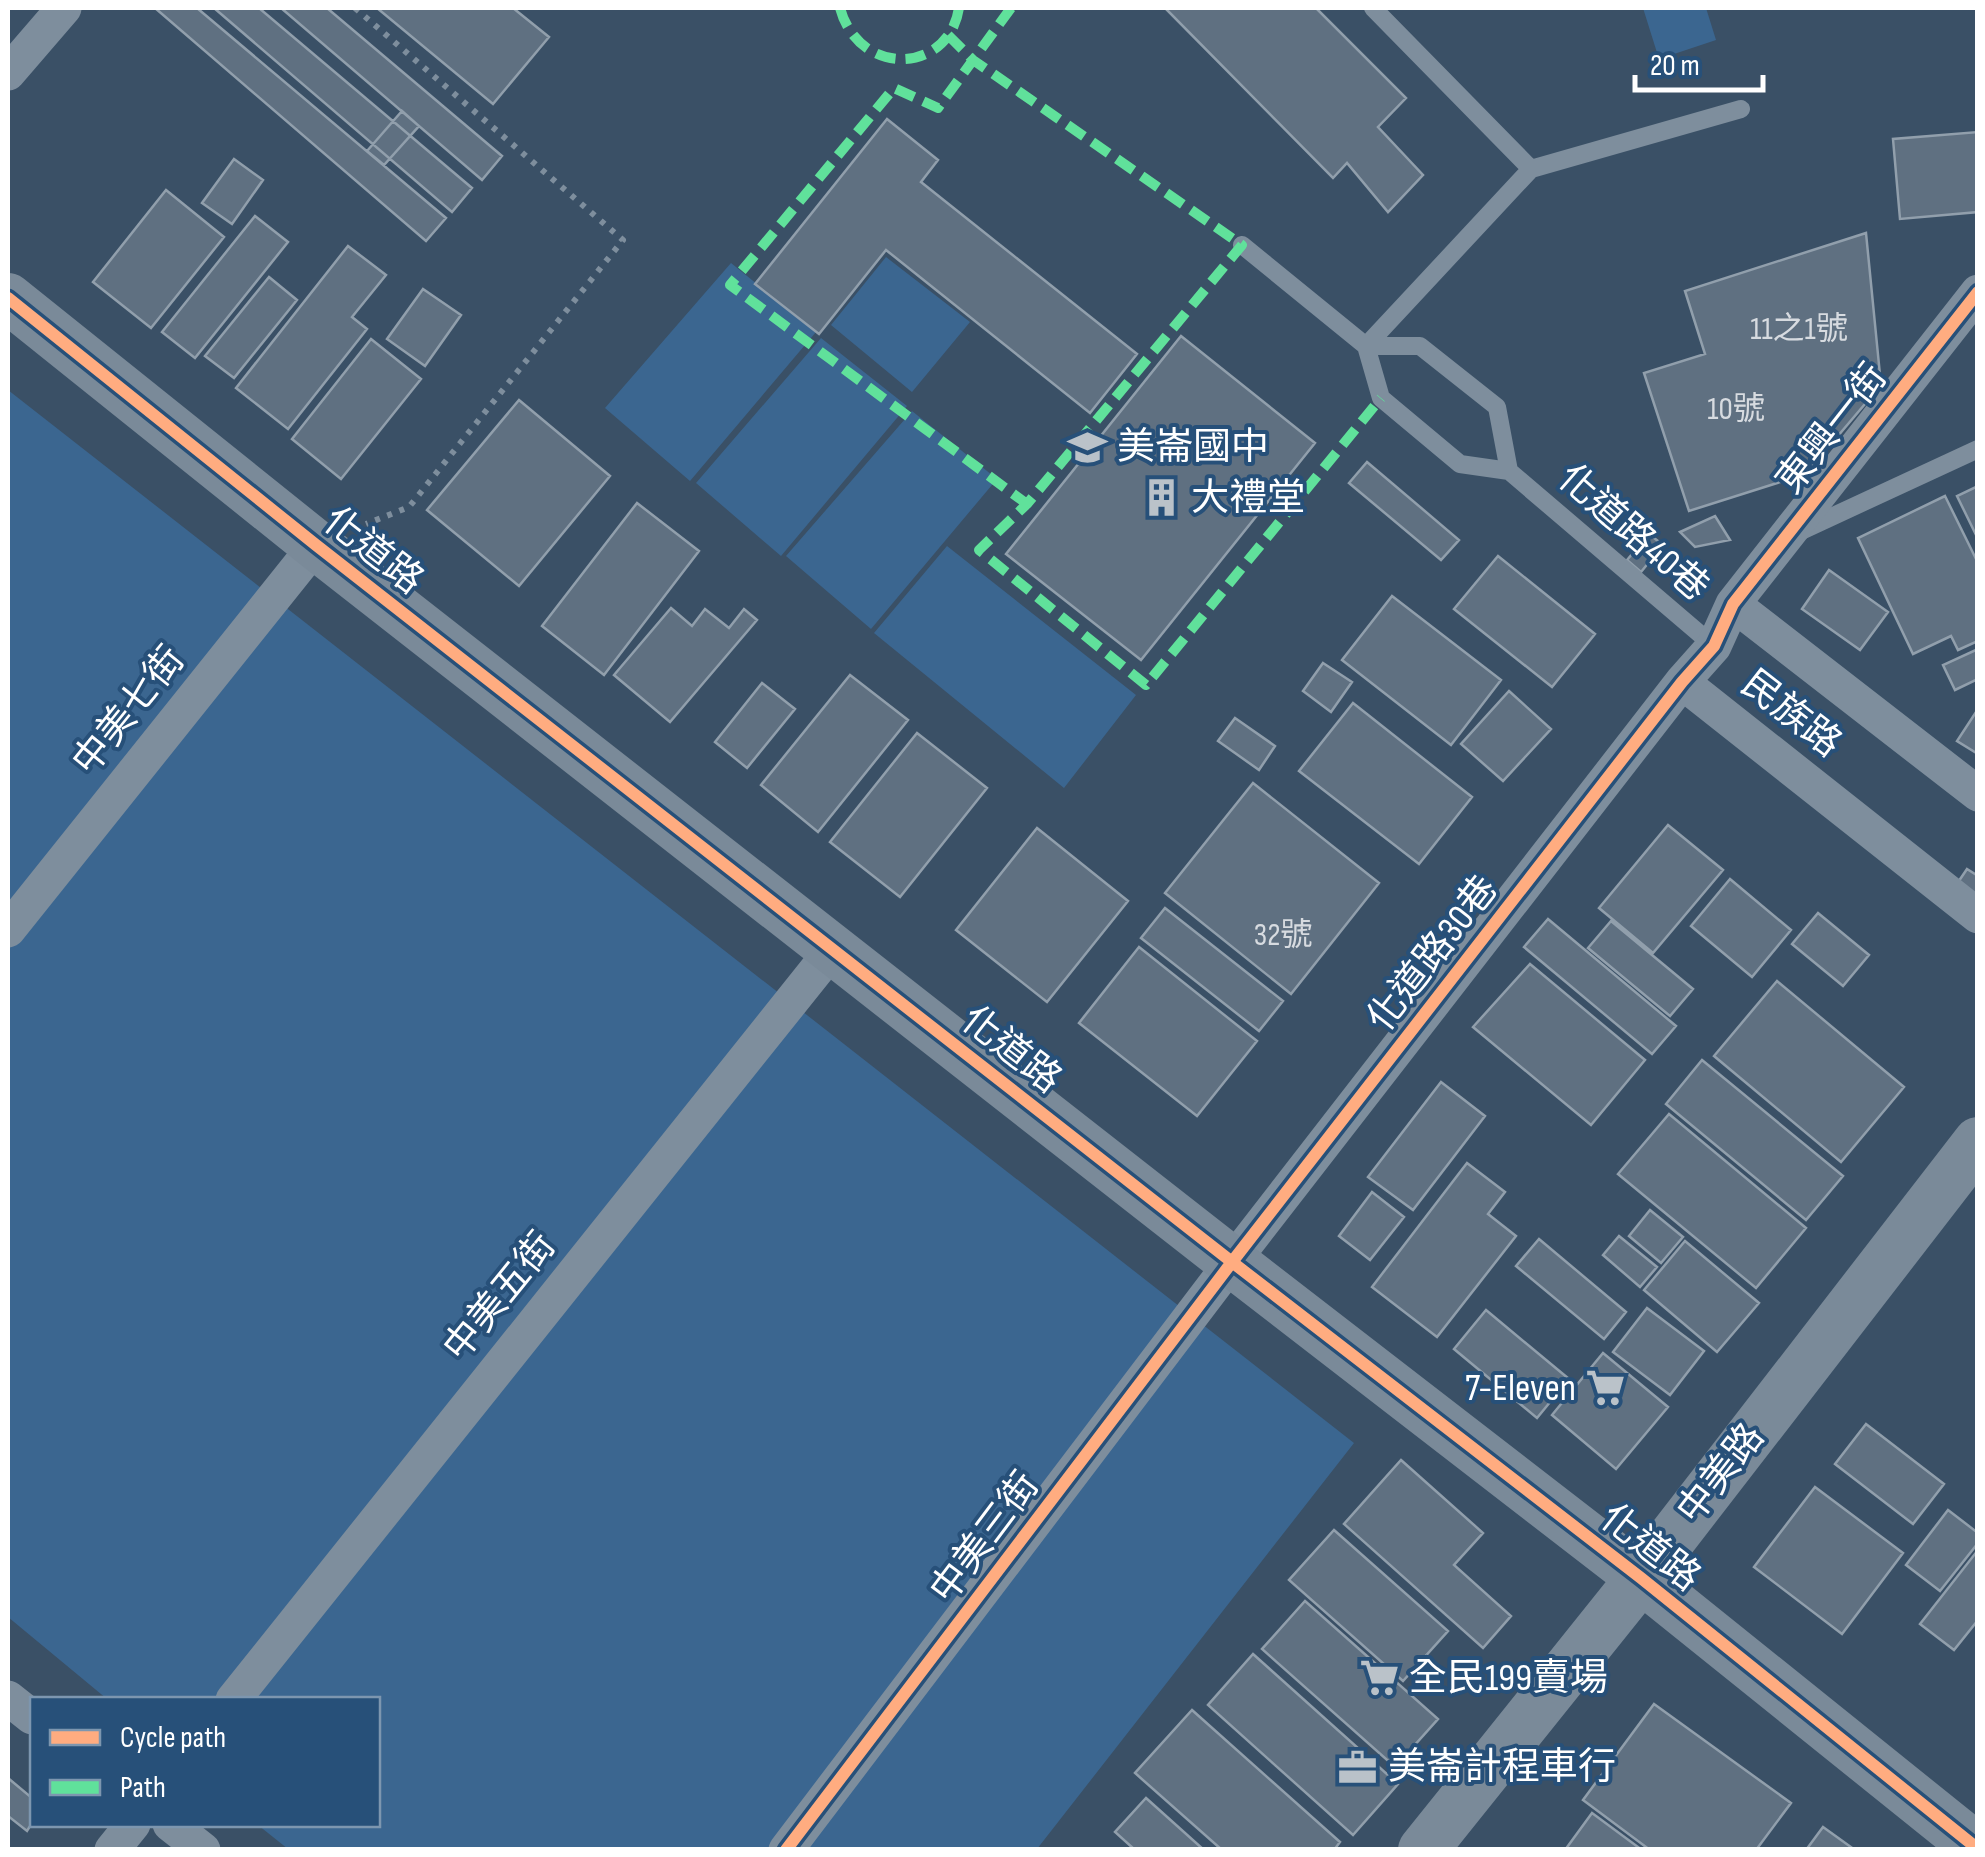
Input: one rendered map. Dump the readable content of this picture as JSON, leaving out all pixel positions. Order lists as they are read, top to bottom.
{
  "streets": {
    "street": [
      "東興一街",
      "化道路",
      "中美七街",
      "民族路",
      "化道路30巷",
      "中美五街",
      "中美路",
      "中美三街"
    ],
    "lane": ["化道路40巷"]
  },
  "crossings": [
    ["東興一街", "民族路"],
    ["化道路40巷", "民族路"],
    ["化道路", "中美七街"],
    ["化道路", "化道路30巷"],
    ["化道路", "中美五街"],
    ["化道路", "中美路"],
    ["化道路", "中美三街"],
    ["民族路", "化道路30巷"],
    ["化道路30巷", "中美三街"]
  ],
  "places": {
    "school or university": ["美崙國中"],
    "building": ["大禮堂"],
    "supermarket": ["7-Eleven", "全民199賣場"],
    "office": ["美崙計程車行"]
  },
  "house_numbers": ["11之1號", "10號", "32號"],
  "legend": ["Cycle path", "Path"],
  "scale_bar": "20 m"
}
